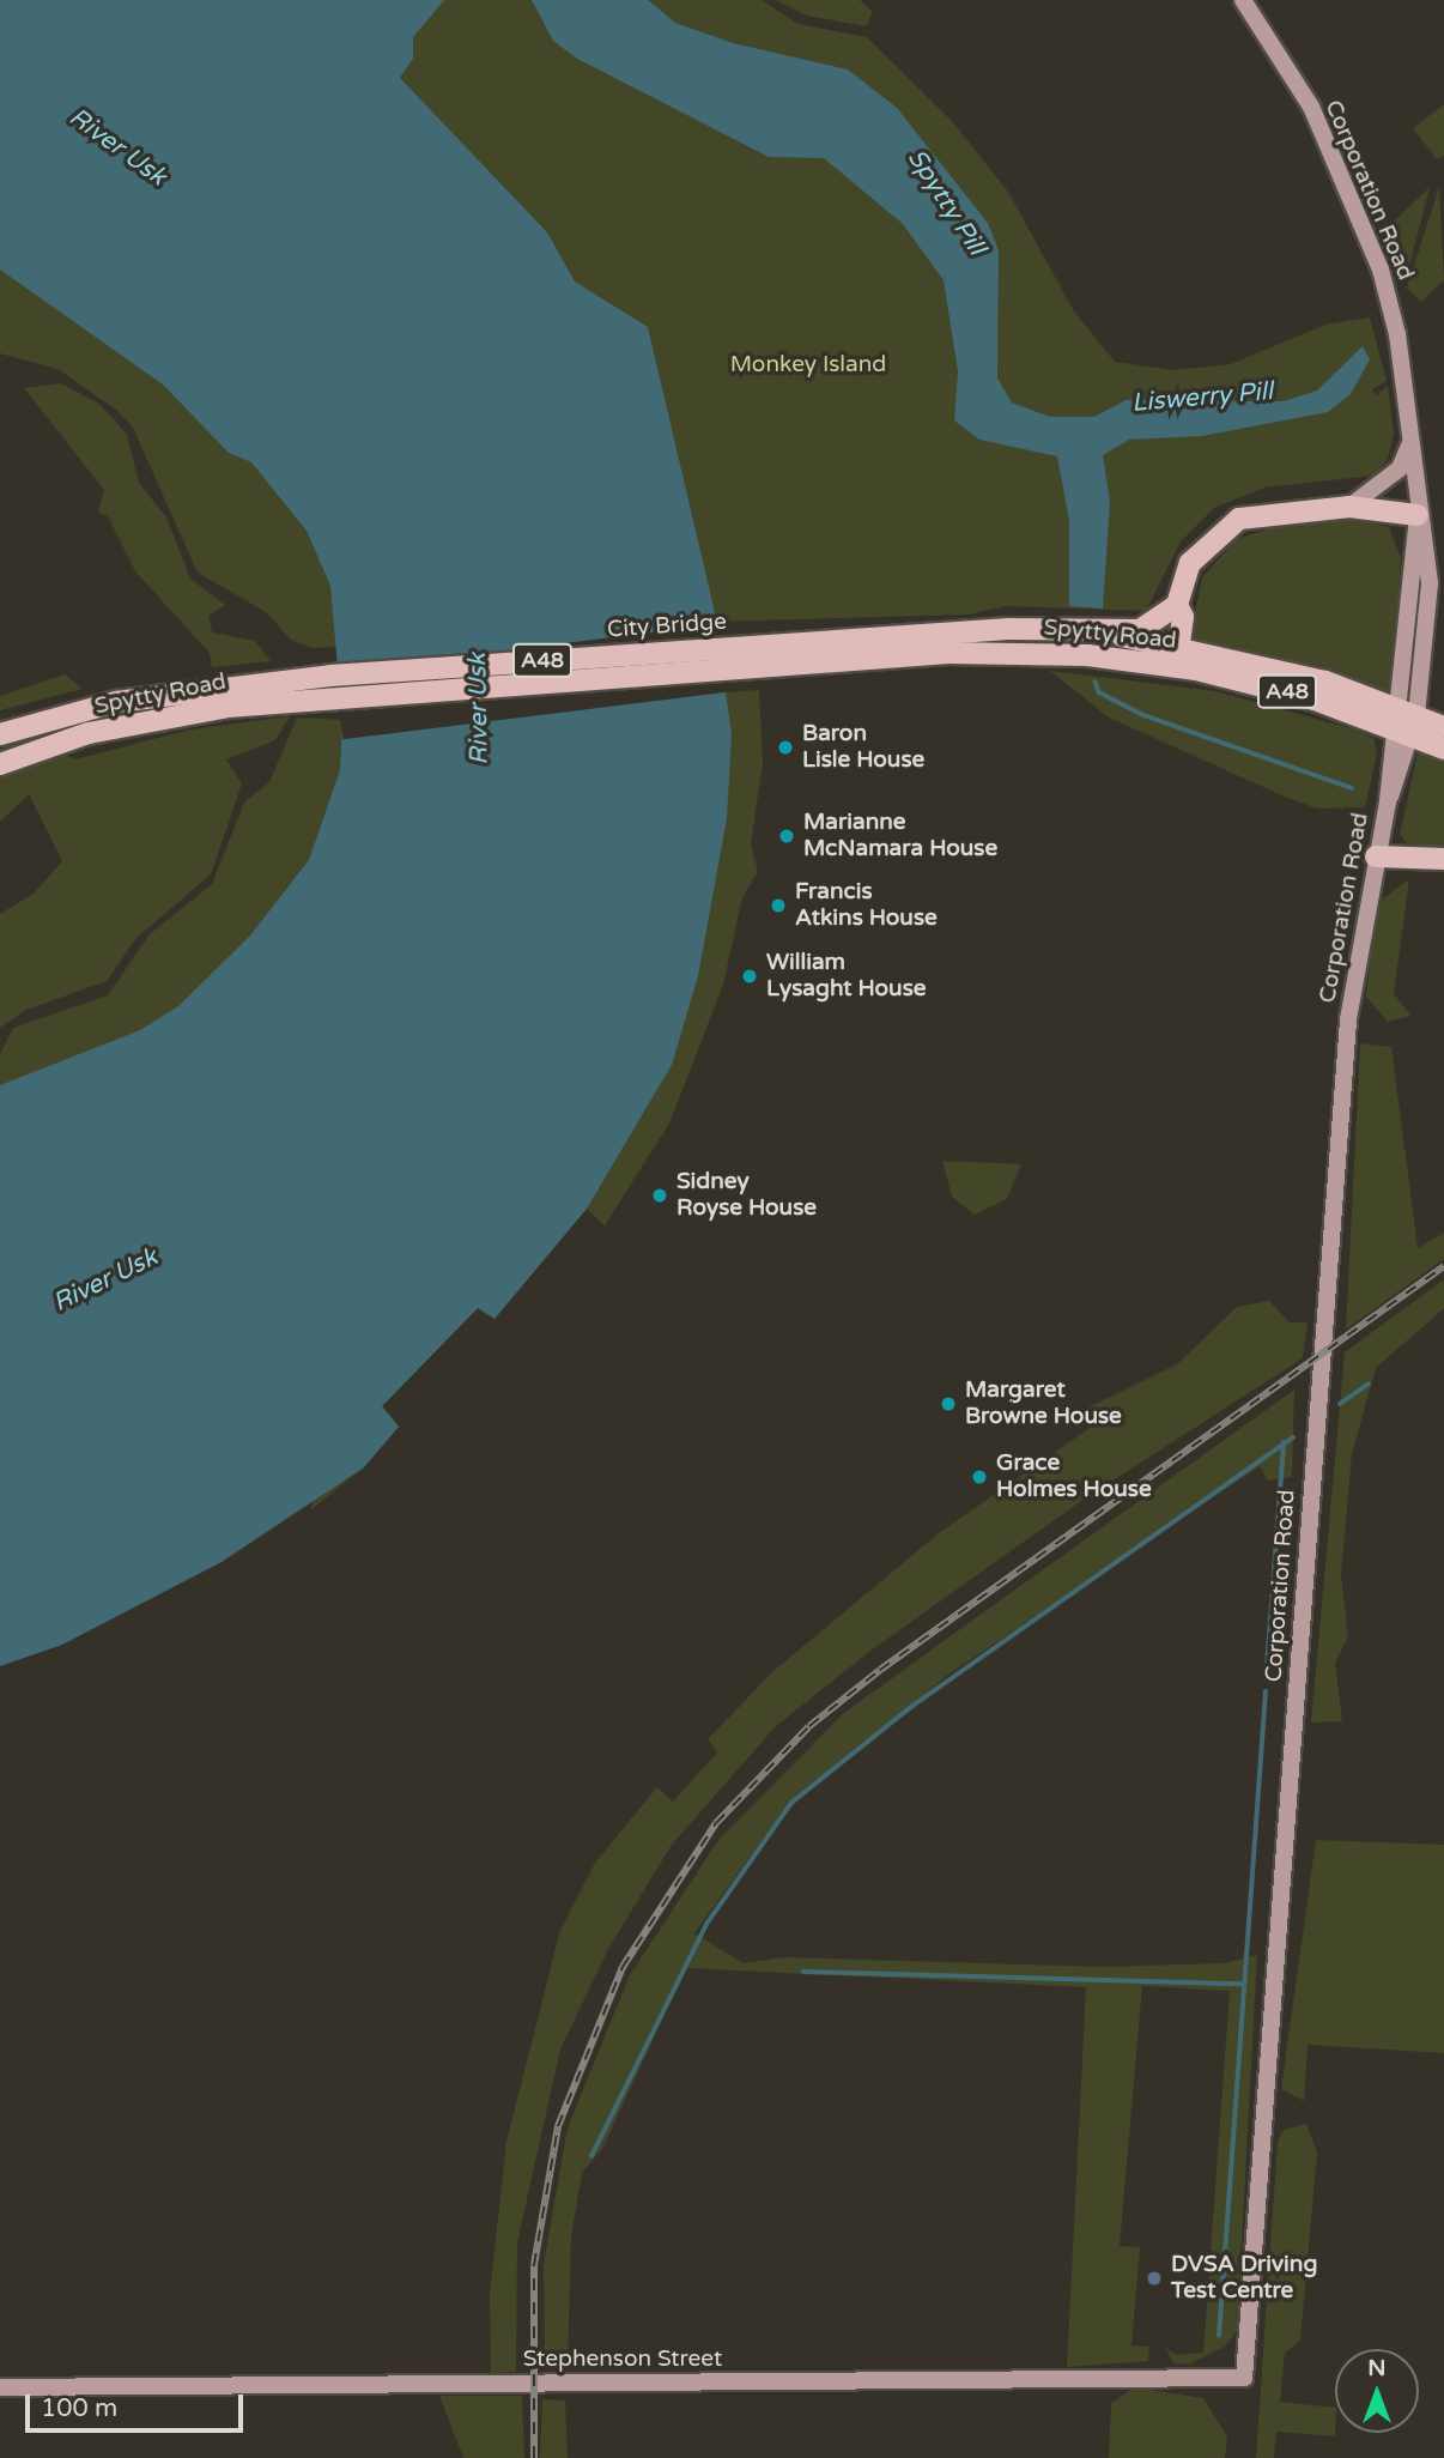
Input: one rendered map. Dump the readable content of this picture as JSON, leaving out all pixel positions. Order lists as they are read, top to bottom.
{
  "streets": {
    "main road": ["City Bridge", "Spytty Road", "A48"],
    "street": ["Corporation Road", "Stephenson Street"]
  },
  "crossings": [
    ["Corporation Road", "Spytty Road"],
    ["Corporation Road", "Stephenson Street"],
    ["City Bridge", "Spytty Road"],
    ["Spytty Road", "A48"]
  ],
  "water": ["River Usk", "Spytty Pill", "Liswerry Pill"],
  "parks": ["Monkey Island"],
  "places": [
    "Baron Lisle House",
    "Marianne McNamara House",
    "Francis Atkins House",
    "William Lysaght House",
    "Sidney Royse House",
    "Margaret Browne House",
    "Grace Holmes House",
    "DVSA Driving Test Centre"
  ],
  "scale_bar": "100 m",
  "north": "top"
}
